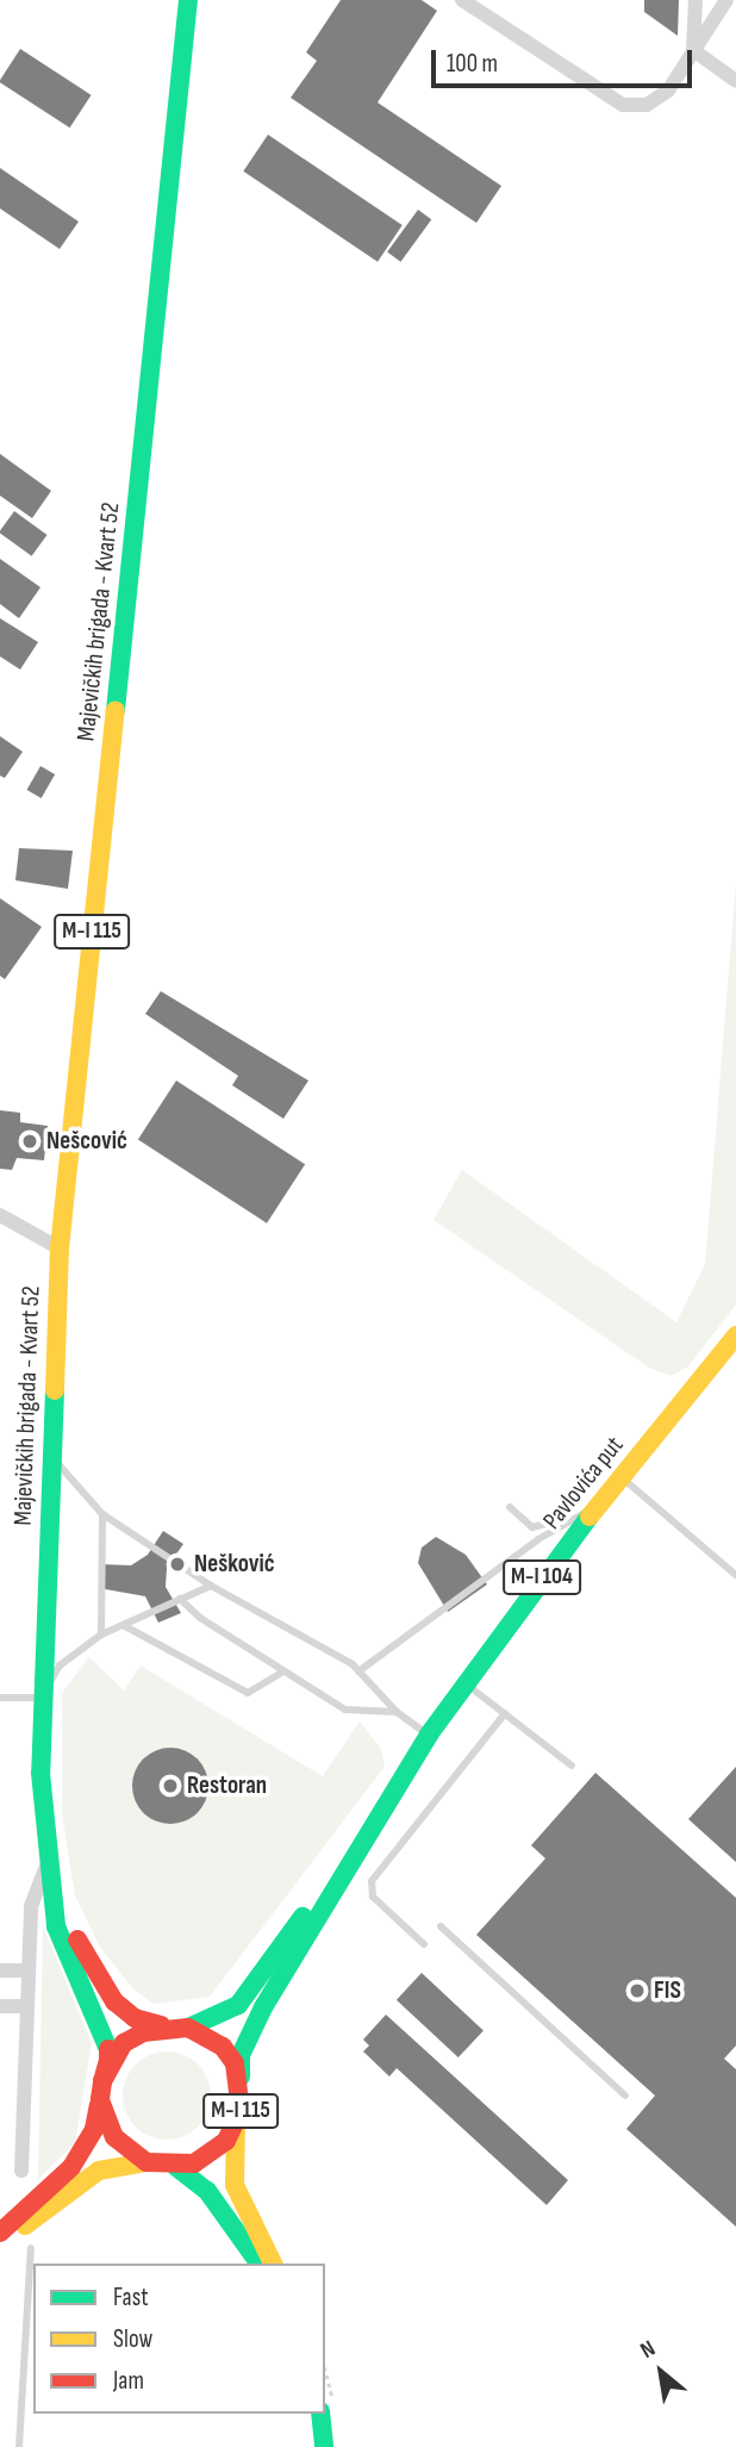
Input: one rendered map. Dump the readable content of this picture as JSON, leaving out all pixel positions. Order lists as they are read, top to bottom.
{
  "streets": {
    "main road": [
      "Majevičkih brigada - Kvart 52",
      "M-I 115",
      "Pavlovića put",
      "M-I 104"
    ]
  },
  "crossings": [
    ["Majevičkih brigada - Kvart 52", "M-I 115"],
    ["M-I 115", "M-I 104"],
    ["Pavlovića put", "M-I 104"]
  ],
  "places": [
    "Nešcović",
    "Nešković",
    "Restoran",
    "FIS"
  ],
  "legend": ["Fast", "Slow", "Jam"],
  "scale_bar": "100 m",
  "north": "top left"
}
